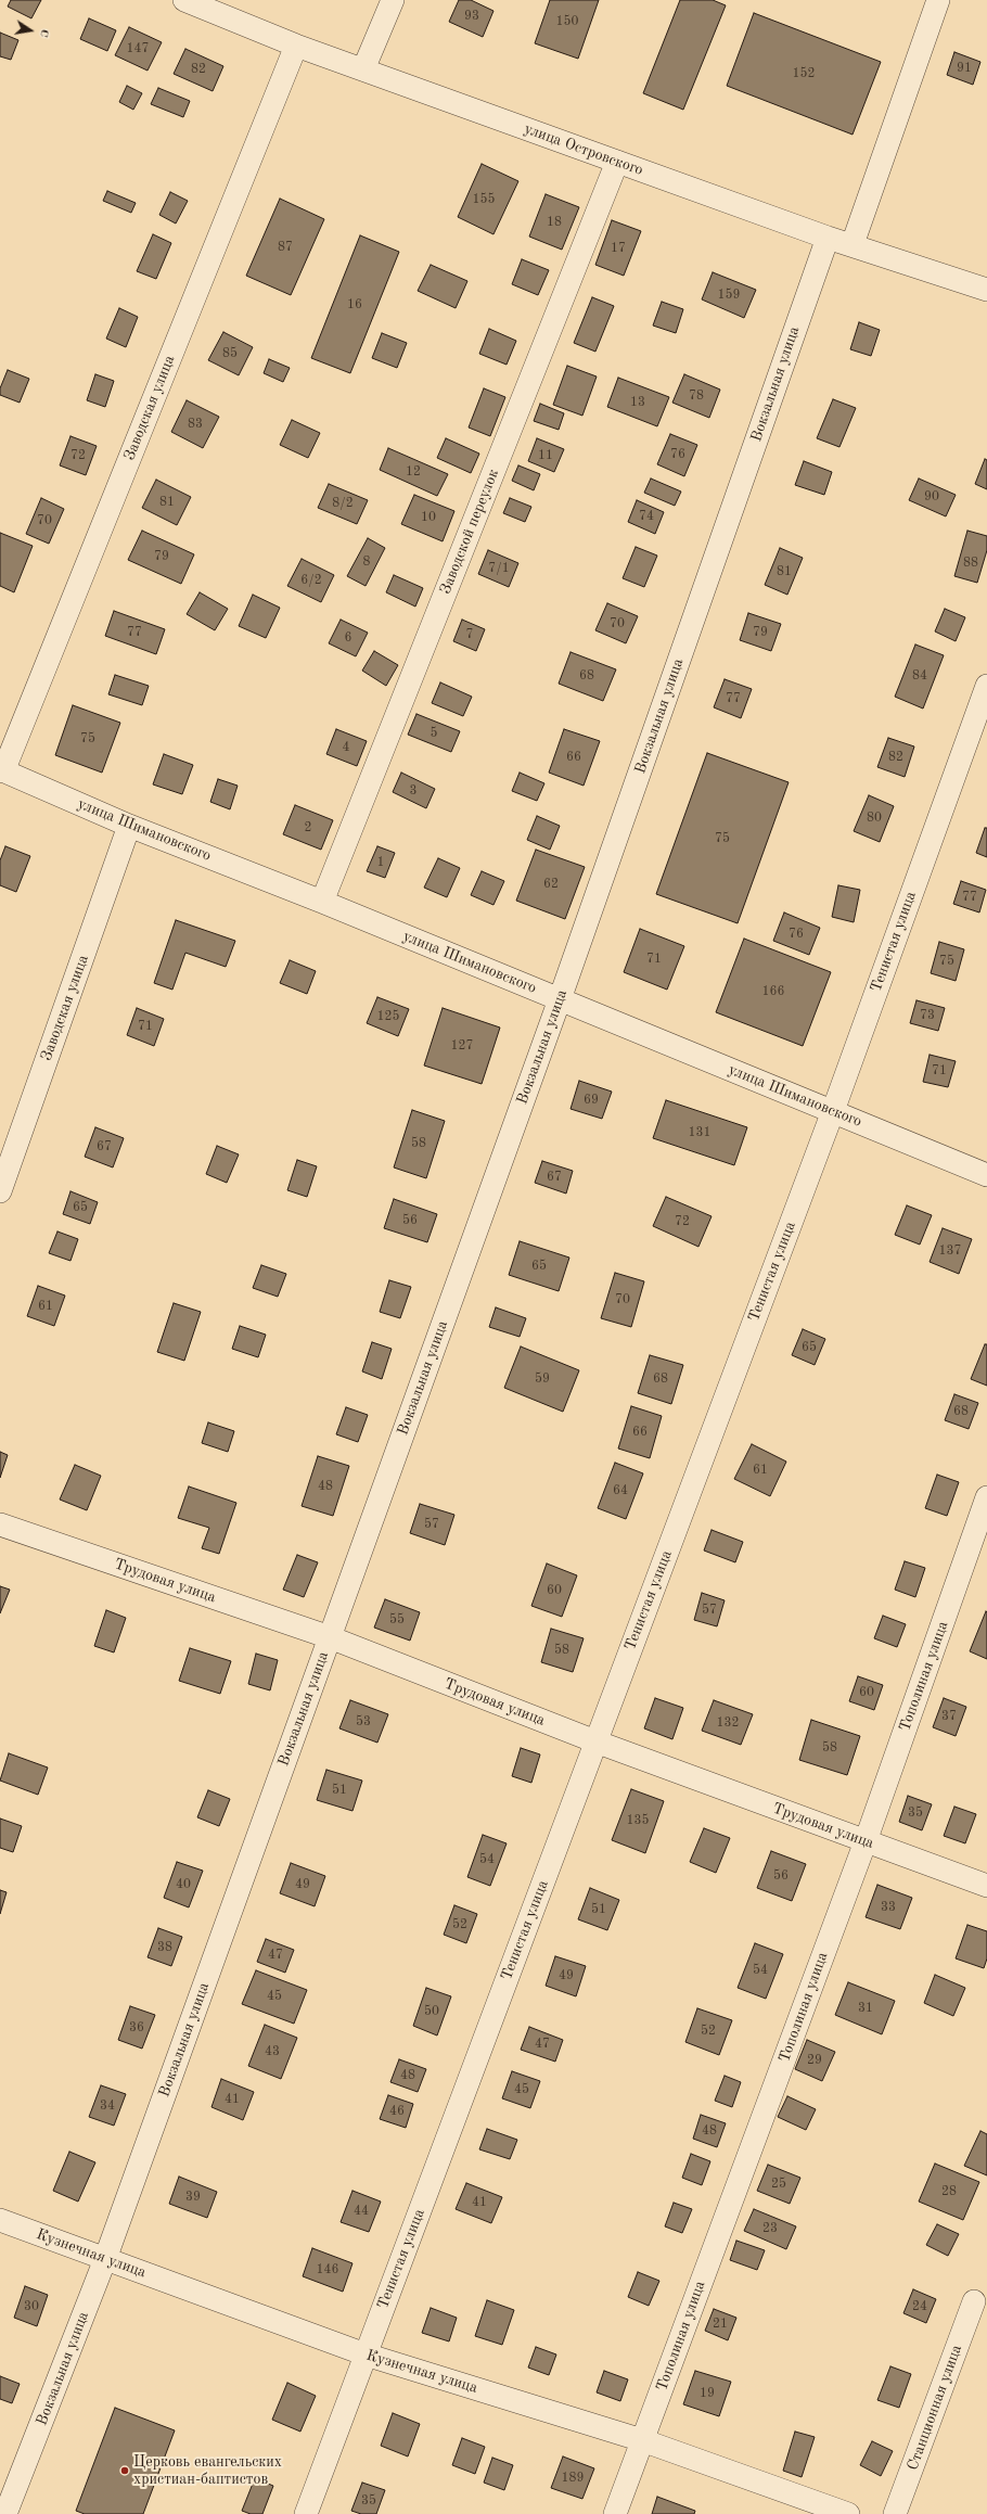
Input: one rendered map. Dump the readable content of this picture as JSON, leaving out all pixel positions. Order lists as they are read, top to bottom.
{
  "streets": {
    "street": [
      "улица Островского",
      "Вокзальная улица",
      "Заводская улица",
      "Заводской переулок",
      "улица Шимановского",
      "Тенистая улица",
      "Трудовая улица",
      "Тополиная улица",
      "Кузнечная улица",
      "Станционная улица"
    ]
  },
  "crossings": [
    ["улица Островского", "Вокзальная улица"],
    ["улица Островского", "Заводская улица"],
    ["улица Островского", "Заводской переулок"],
    ["Вокзальная улица", "улица Шимановского"],
    ["Вокзальная улица", "Трудовая улица"],
    ["Вокзальная улица", "Кузнечная улица"],
    ["Заводская улица", "улица Шимановского"],
    ["Заводской переулок", "улица Шимановского"],
    ["улица Шимановского", "Тенистая улица"],
    ["Тенистая улица", "Трудовая улица"],
    ["Тенистая улица", "Кузнечная улица"],
    ["Трудовая улица", "Тополиная улица"],
    ["Тополиная улица", "Кузнечная улица"]
  ],
  "places": ["Церковь евангельских христиан-баптистов"],
  "house_numbers": [
    "93",
    "150",
    "147",
    "91",
    "82",
    "152",
    "155",
    "18",
    "87",
    "17",
    "159",
    "16",
    "85",
    "78",
    "13",
    "83",
    "76",
    "72",
    "11",
    "12",
    "90",
    "81",
    "8/2",
    "74",
    "10",
    "70",
    "79",
    "8",
    "88",
    "7/1",
    "81",
    "6/2",
    "70",
    "77",
    "79",
    "7",
    "6",
    "68",
    "84",
    "77",
    "5",
    "75",
    "4",
    "66",
    "82",
    "3",
    "80",
    "2",
    "75",
    "1",
    "62",
    "77",
    "76",
    "71",
    "75",
    "166",
    "73",
    "125",
    "71",
    "127",
    "71",
    "69",
    "131",
    "58",
    "67",
    "67",
    "65",
    "56",
    "72",
    "137",
    "65",
    "70",
    "61",
    "65",
    "59",
    "68",
    "68",
    "66",
    "61",
    "48",
    "64",
    "57",
    "60",
    "57",
    "55",
    "58",
    "60",
    "37",
    "53",
    "132",
    "58",
    "51",
    "35",
    "135",
    "54",
    "56",
    "40",
    "49",
    "33",
    "51",
    "52",
    "38",
    "47",
    "54",
    "49",
    "45",
    "31",
    "50",
    "36",
    "52",
    "47",
    "43",
    "29",
    "48",
    "45",
    "41",
    "34",
    "46",
    "48",
    "25",
    "28",
    "39",
    "41",
    "44",
    "23",
    "146",
    "30",
    "24",
    "21",
    "19",
    "189",
    "35"
  ],
  "north": "right"
}
